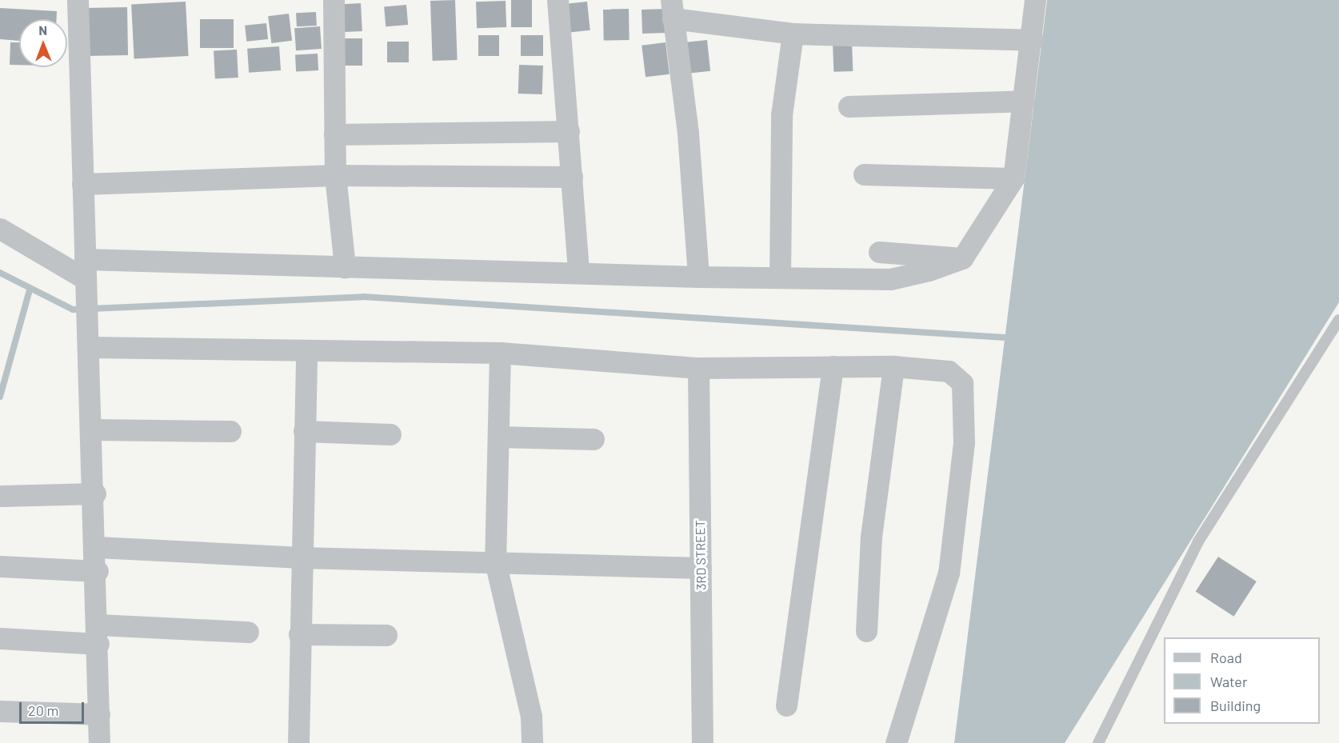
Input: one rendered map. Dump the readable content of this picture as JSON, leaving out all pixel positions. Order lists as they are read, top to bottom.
{
  "streets": {
    "street": ["3RD STREET"]
  },
  "legend": ["Road", "Water", "Building"],
  "scale_bar": "20 m",
  "north": "top"
}
